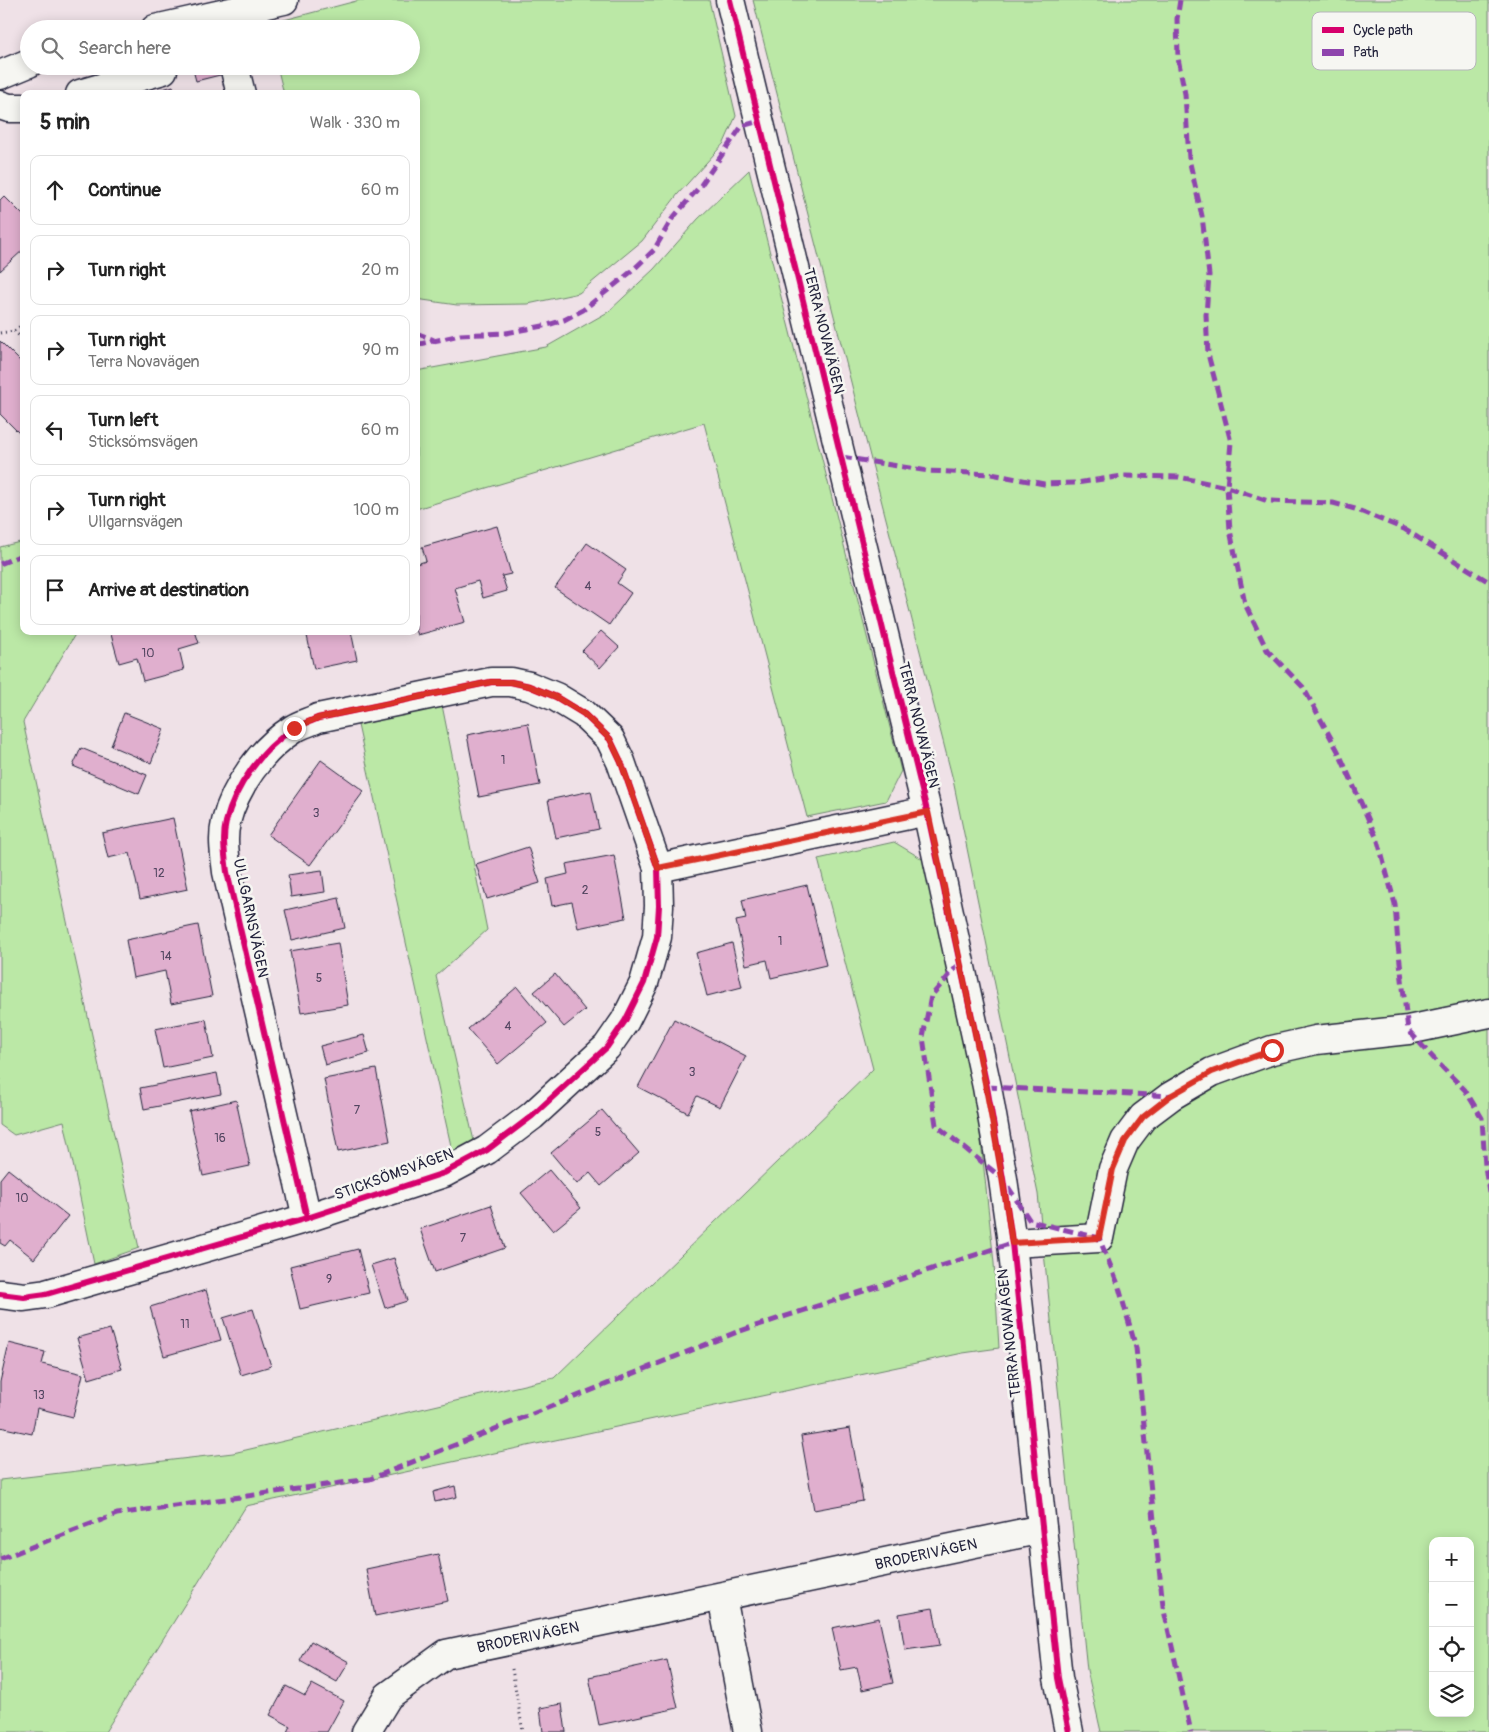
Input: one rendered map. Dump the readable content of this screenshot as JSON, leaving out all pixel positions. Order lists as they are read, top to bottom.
{
  "streets": {
    "street": [
      "TERRA NOVAVÄGEN",
      "ULLGARNSVÄGEN",
      "STICKSÖMSVÄGEN",
      "BRODERIVÄGEN"
    ]
  },
  "crossings": [
    ["TERRA NOVAVÄGEN", "BRODERIVÄGEN"],
    ["ULLGARNSVÄGEN", "STICKSÖMSVÄGEN"]
  ],
  "house_numbers": [
    "4",
    "10",
    "1",
    "3",
    "12",
    "2",
    "1",
    "14",
    "5",
    "4",
    "3",
    "7",
    "5",
    "16",
    "10",
    "7",
    "9",
    "11",
    "13"
  ],
  "legend": ["Cycle path", "Path"],
  "page": {
    "search": "Search here",
    "heading": ["5 min", "Walk · 330 m"],
    "list": [
      ["Continue", "60 m"],
      ["Turn right", "20 m"],
      ["Turn right", "Terra Novavägen", "90 m"],
      ["Turn left", "Sticksömsvägen", "60 m"],
      ["Turn right", "Ullgarnsvägen", "100 m"],
      "Arrive at destination"
    ],
    "map_buttons": ["+", "−"]
  }
}
